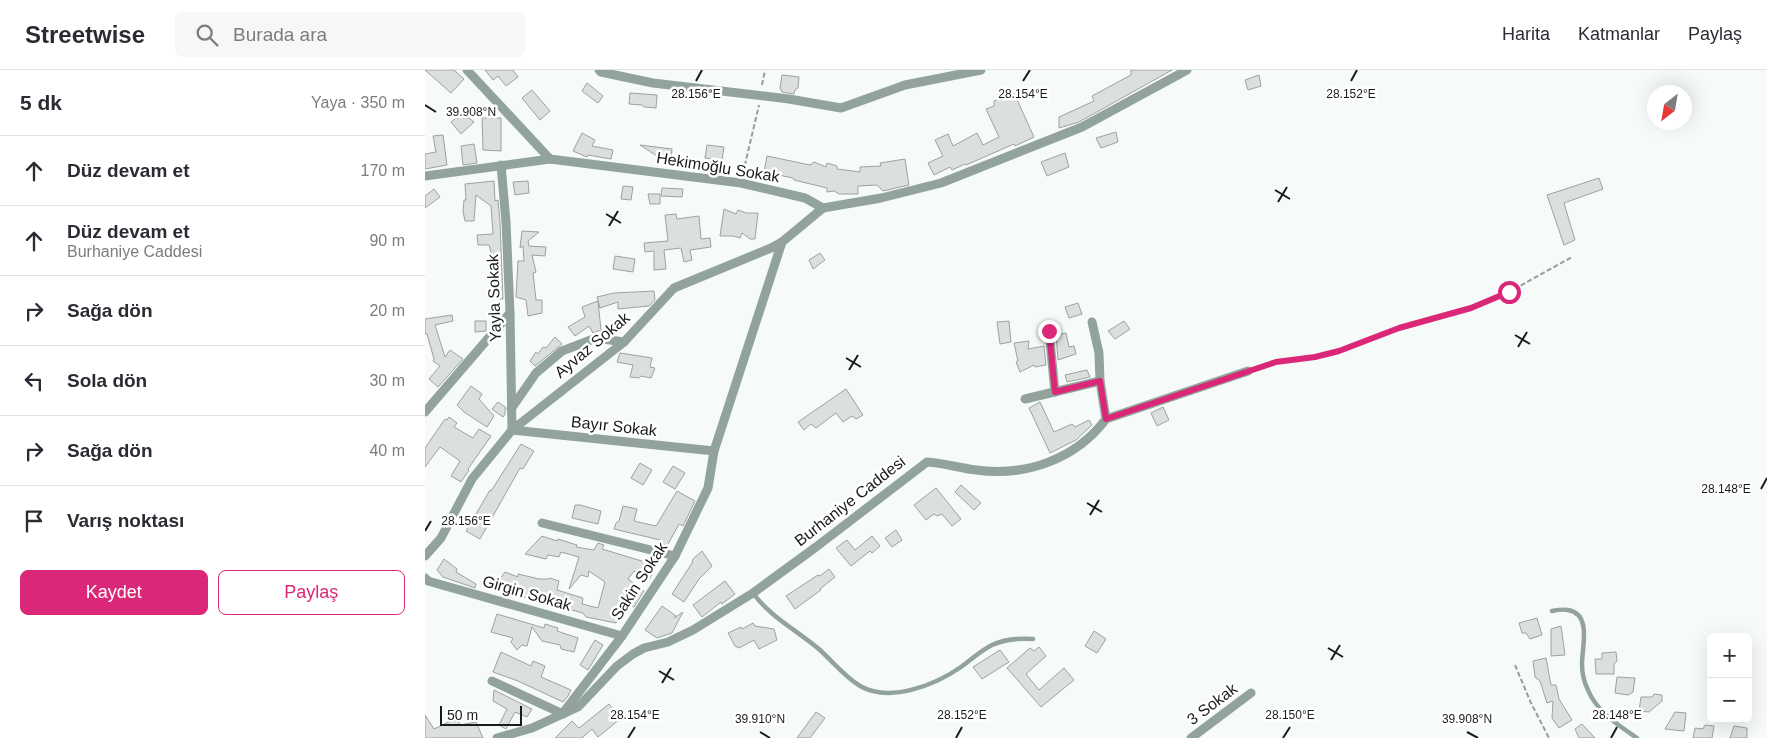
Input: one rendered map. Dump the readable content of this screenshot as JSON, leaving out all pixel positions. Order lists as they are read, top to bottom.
{
  "streets": {
    "street": [
      "Hekimoğlu Sokak",
      "Yayla Sokak",
      "Ayvaz Sokak",
      "Bayır Sokak",
      "Burhaniye Caddesi",
      "Sakin Sokak",
      "Girgin Sokak",
      "3 Sokak"
    ]
  },
  "crossings": [
    ["Hekimoğlu Sokak", "Yayla Sokak"],
    ["Hekimoğlu Sokak", "Ayvaz Sokak"],
    ["Yayla Sokak", "Ayvaz Sokak"],
    ["Yayla Sokak", "Bayır Sokak"],
    ["Ayvaz Sokak", "Bayır Sokak"],
    ["Ayvaz Sokak", "Sakin Sokak"],
    ["Bayır Sokak", "Sakin Sokak"],
    ["Burhaniye Caddesi", "Sakin Sokak"],
    ["Sakin Sokak", "Girgin Sokak"]
  ],
  "scale_bar": "50 m",
  "north": "bottom left",
  "page": {
    "header": "Streetwise",
    "search": "Burada ara",
    "nav": ["Harita", "Katmanlar", "Paylaş"],
    "heading": ["5 dk", "Yaya · 350 m"],
    "list": [
      ["Düz devam et", "170 m"],
      ["Düz devam et", "Burhaniye Caddesi", "90 m"],
      ["Sağa dön", "20 m"],
      ["Sola dön", "30 m"],
      ["Sağa dön", "40 m"],
      "Varış noktası"
    ],
    "buttons": ["Kaydet", "Paylaş"],
    "map_buttons": ["+", "−"],
    "scale": "50 m"
  },
  "coordinates": [
    "28.156°E",
    "28.154°E",
    "28.152°E",
    "39.908°N",
    "28.148°E",
    "28.150°E",
    "39.910°N"
  ]
}
